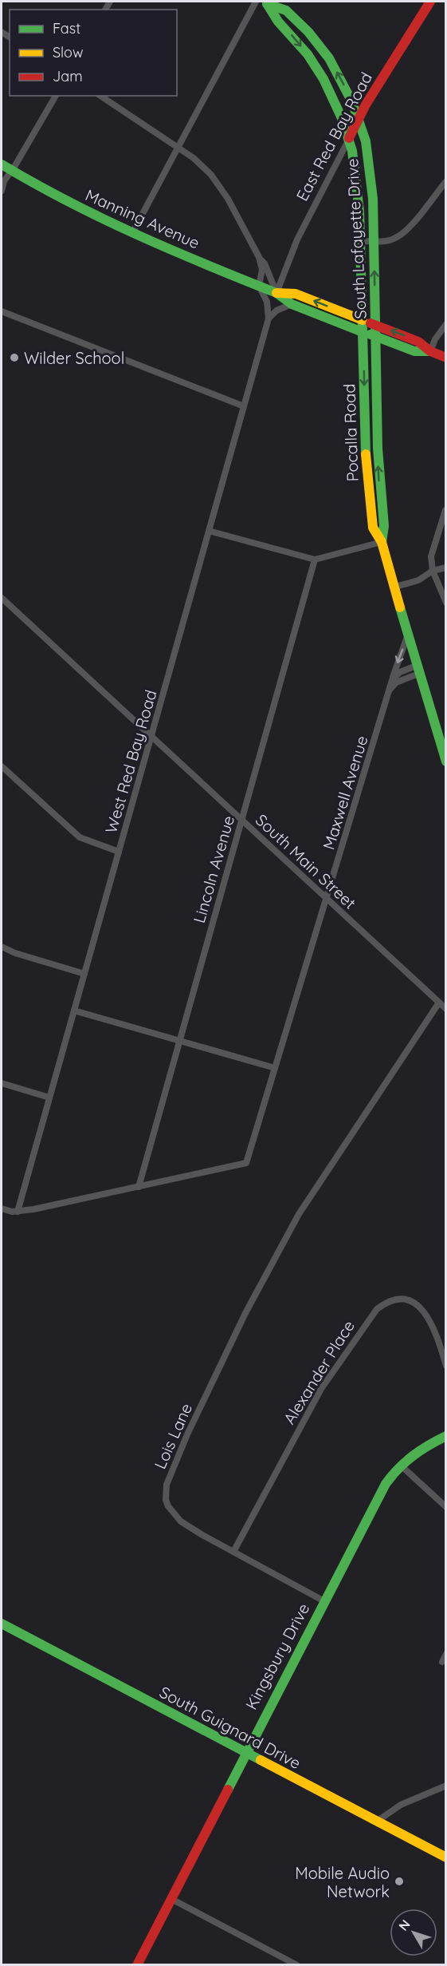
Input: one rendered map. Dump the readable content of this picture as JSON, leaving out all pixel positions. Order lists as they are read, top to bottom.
{
  "streets": {
    "main road": [
      "East Red Bay Road",
      "Manning Avenue",
      "South Lafayette Drive",
      "Pocalla Road",
      "Kingsbury Drive",
      "South Guignard Drive"
    ],
    "street": [
      "West Red Bay Road",
      "Maxwell Avenue",
      "South Main Street",
      "Lincoln Avenue",
      "Alexander Place",
      "Lois Lane"
    ]
  },
  "crossings": [
    ["East Red Bay Road", "Manning Avenue"],
    ["East Red Bay Road", "South Lafayette Drive"],
    ["Manning Avenue", "South Lafayette Drive"],
    ["Manning Avenue", "Pocalla Road"],
    ["Manning Avenue", "West Red Bay Road"],
    ["South Lafayette Drive", "Pocalla Road"],
    ["Pocalla Road", "Maxwell Avenue"],
    ["West Red Bay Road", "South Main Street"],
    ["Maxwell Avenue", "South Main Street"],
    ["Maxwell Avenue", "Lincoln Avenue"],
    ["South Main Street", "Lincoln Avenue"],
    ["South Main Street", "Lois Lane"],
    ["Alexander Place", "Lois Lane"],
    ["Lois Lane", "Kingsbury Drive"],
    ["Kingsbury Drive", "South Guignard Drive"]
  ],
  "places": ["Wilder School", "Mobile Audio Network"],
  "legend": ["Fast", "Slow", "Jam"],
  "north": "top left"
}
